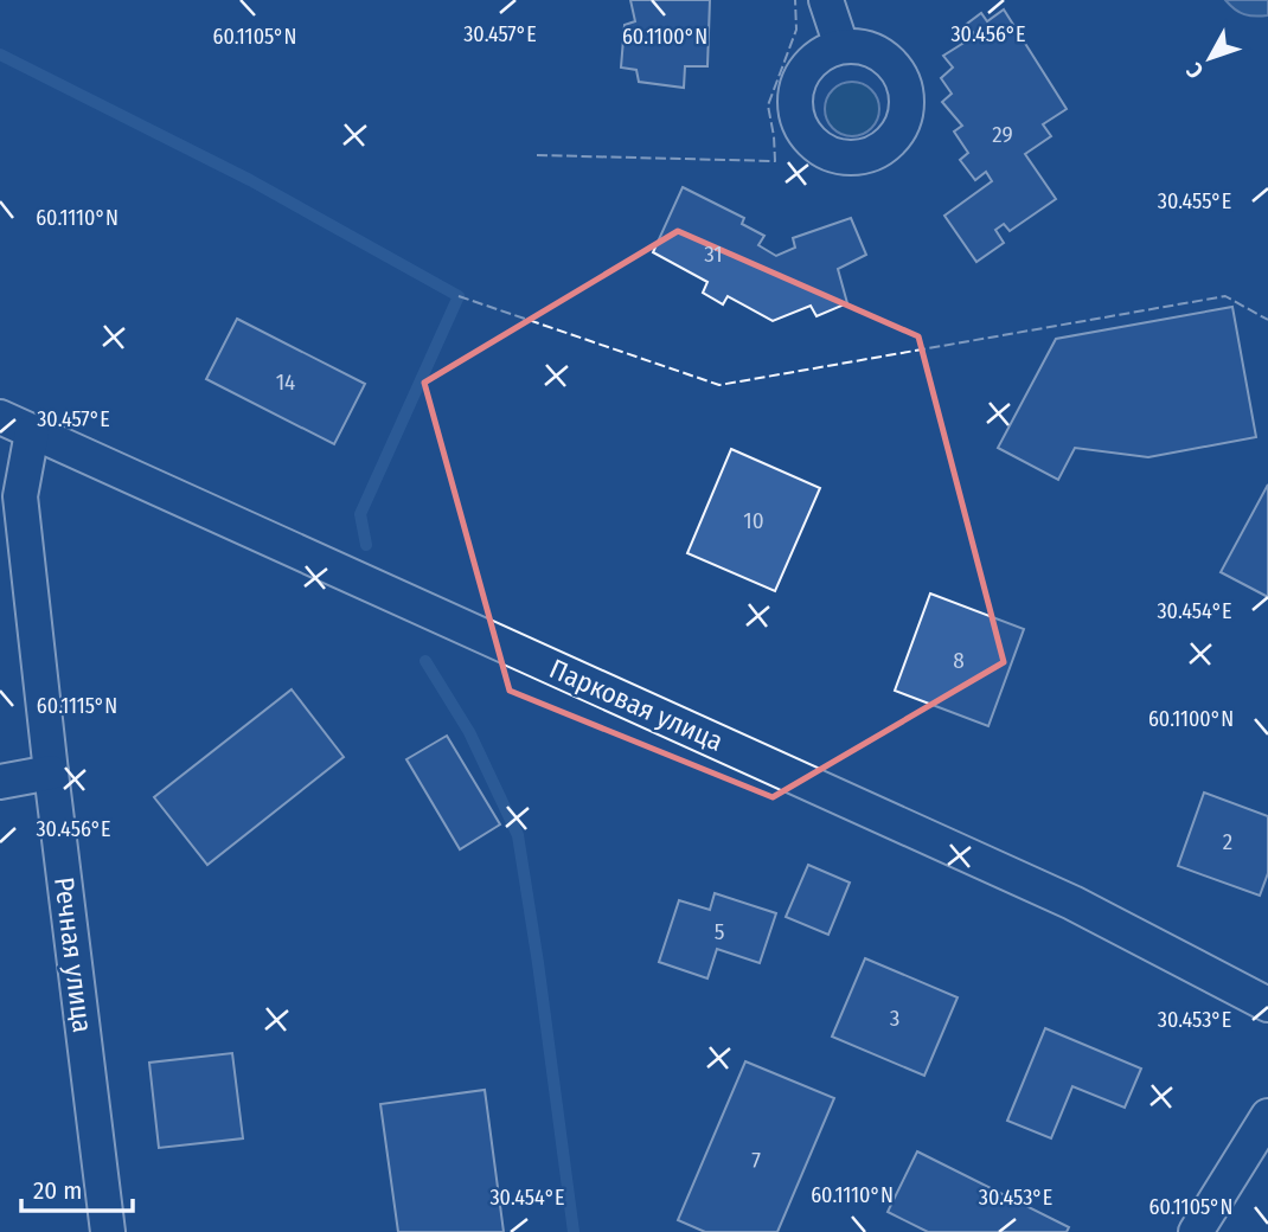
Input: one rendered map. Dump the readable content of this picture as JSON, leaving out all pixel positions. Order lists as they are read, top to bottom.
{
  "streets": {
    "street": ["Парковая улица", "Речная улица"]
  },
  "crossings": [
    ["Парковая улица", "Речная улица"]
  ],
  "house_numbers": [
    "29",
    "31",
    "14",
    "10",
    "8",
    "2",
    "5",
    "3",
    "7"
  ],
  "scale_bar": "20 m",
  "north": "bottom left",
  "coordinates": [
    "30.457°E",
    "30.456°E",
    "60.1105°N",
    "60.1100°N",
    "30.455°E",
    "60.1110°N",
    "30.454°E",
    "60.1115°N",
    "30.453°E"
  ]
}
